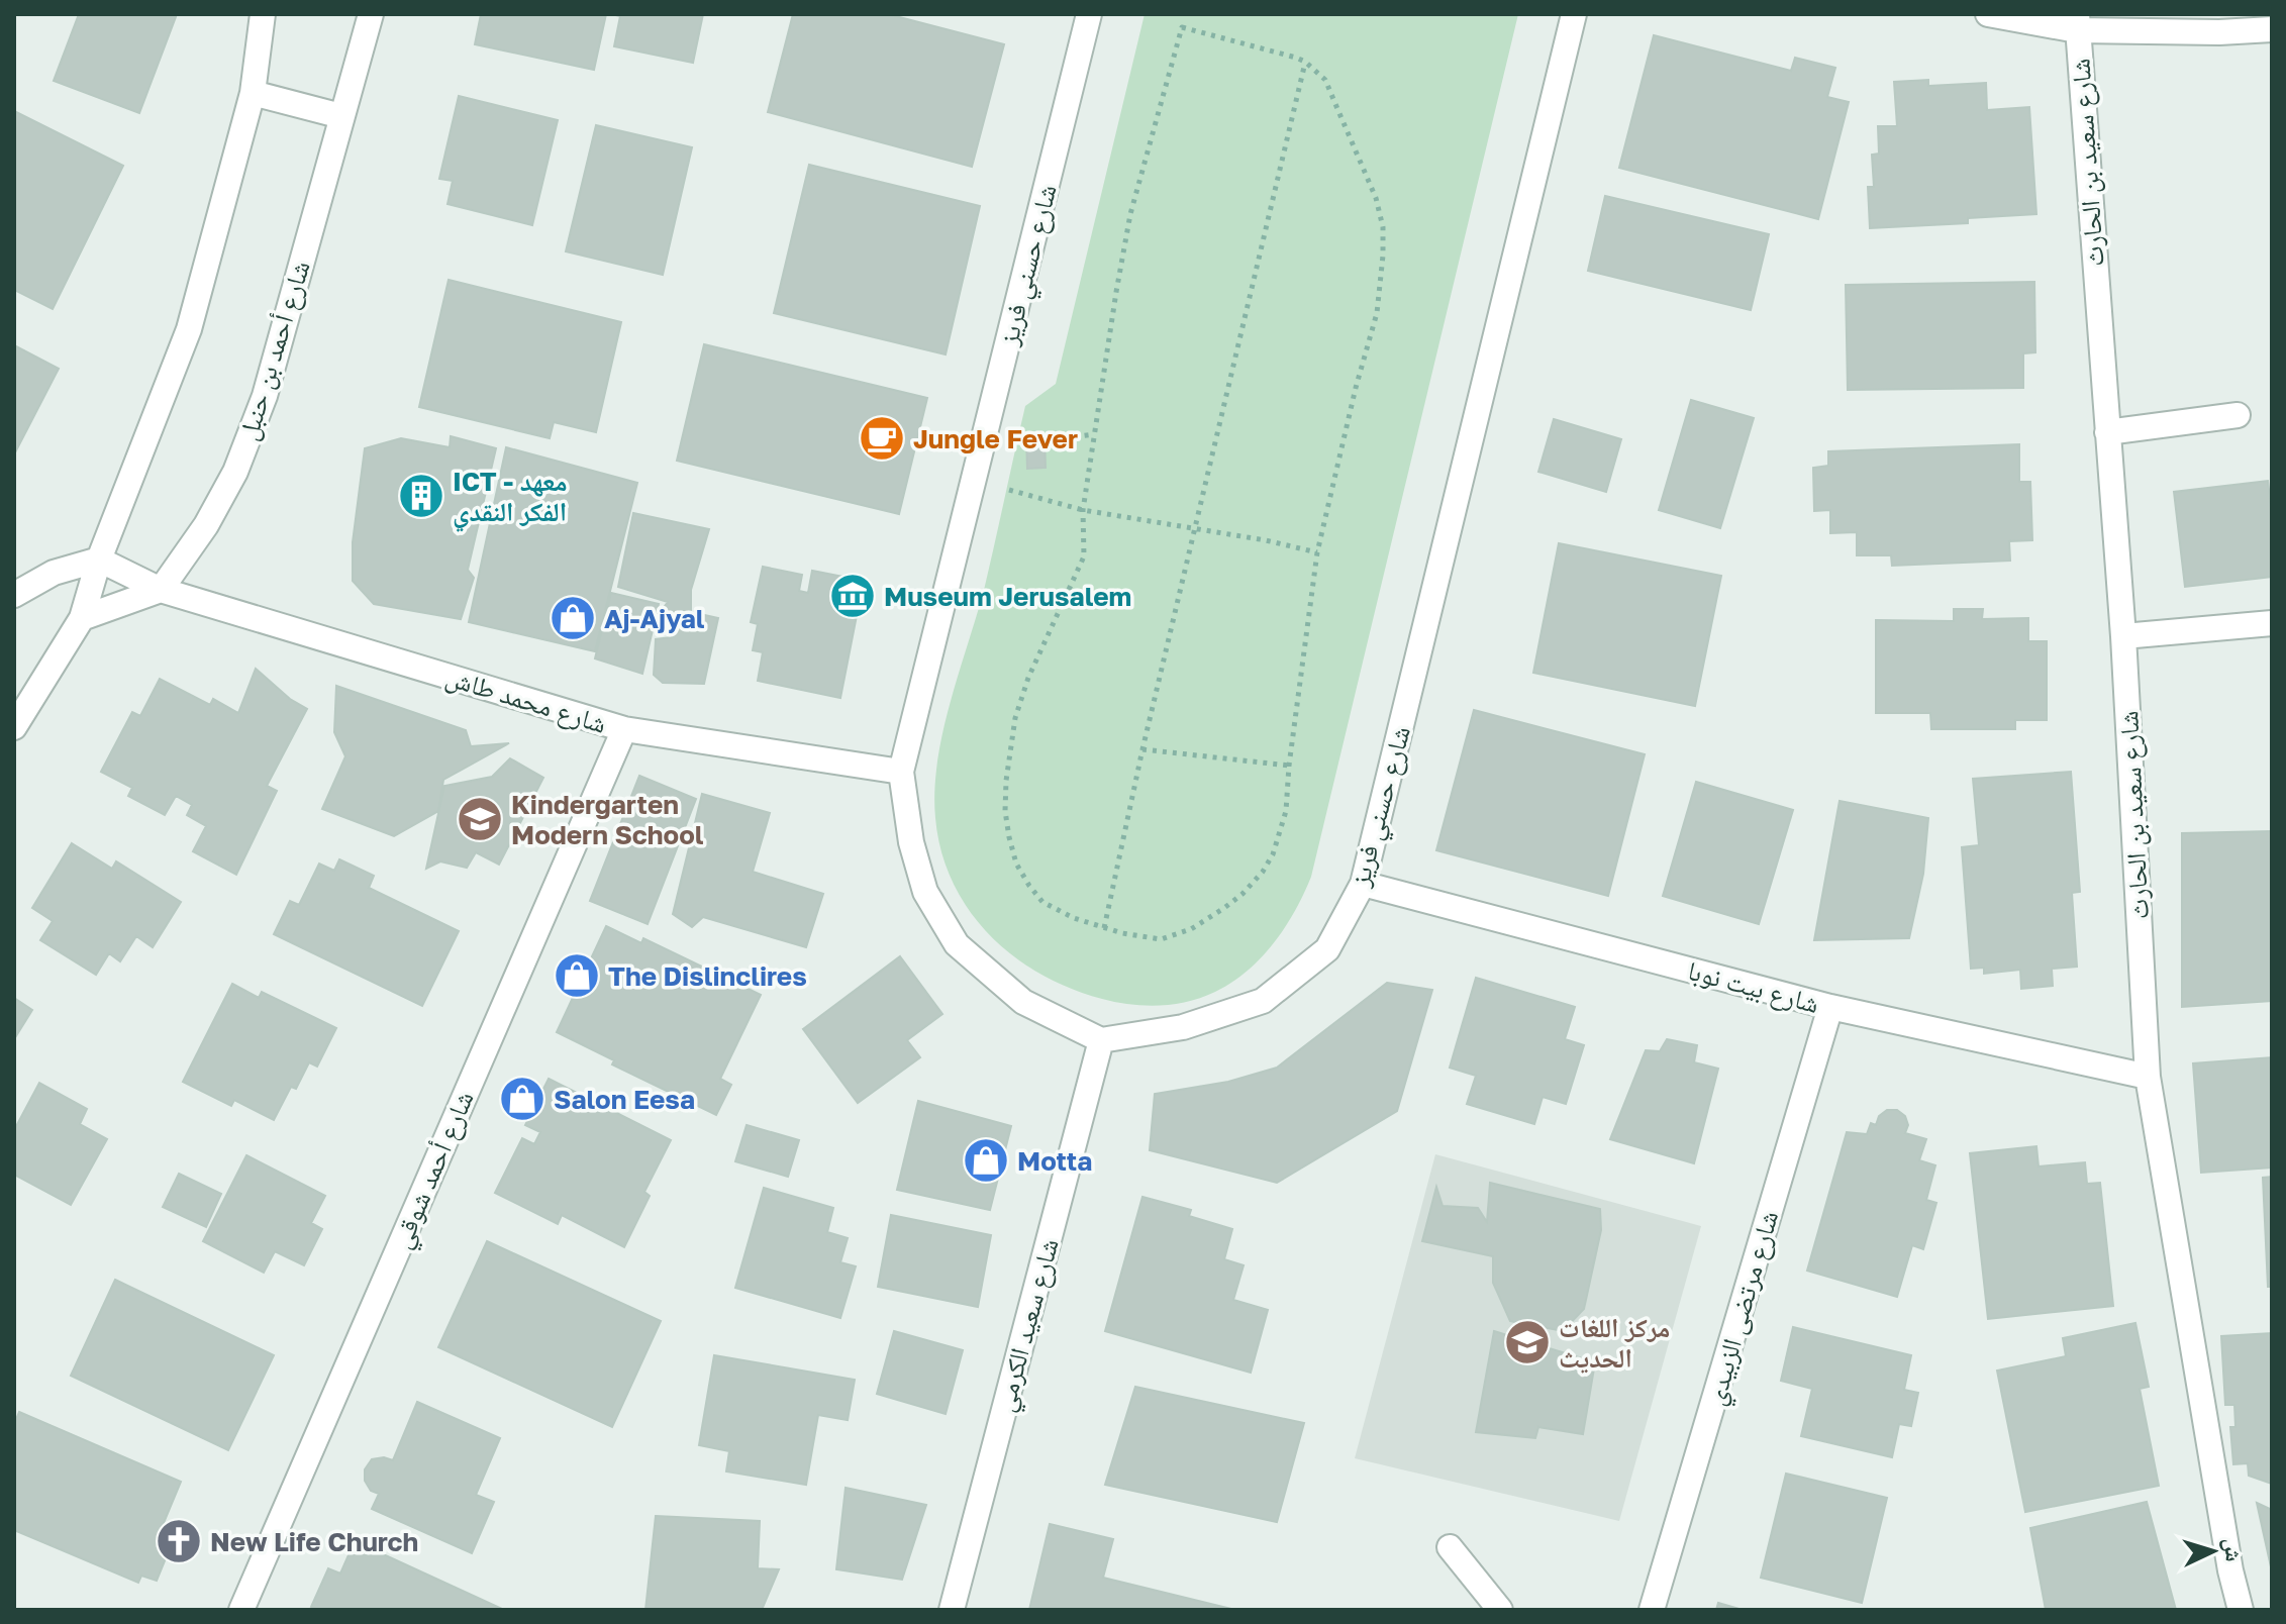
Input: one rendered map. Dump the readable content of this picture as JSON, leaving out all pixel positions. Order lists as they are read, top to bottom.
{
  "streets": {
    "street": [
      "شارع سعيد بن الحارث",
      "شارع حسني فريز",
      "شارع أحمد بن حنبل",
      "شارع محمد طاش",
      "شارع بيت نوبا",
      "شارع أحمد شوقي",
      "شارع مرتضى الزبيدي",
      "شارع سعيد الكرمي"
    ]
  },
  "crossings": [
    ["شارع سعيد بن الحارث", "شارع بيت نوبا"],
    ["شارع حسني فريز", "شارع محمد طاش"],
    ["شارع حسني فريز", "شارع بيت نوبا"],
    ["شارع حسني فريز", "شارع سعيد الكرمي"],
    ["شارع أحمد بن حنبل", "شارع محمد طاش"],
    ["شارع محمد طاش", "شارع أحمد شوقي"],
    ["شارع بيت نوبا", "شارع مرتضى الزبيدي"]
  ],
  "places": {
    "cafe": ["Jungle Fever"],
    "building": ["ICT - معهد الفكر النقدي"],
    "museum": ["Museum Jerusalem"],
    "shop": [
      "Aj-Ajyal",
      "The Dislinclires",
      "Salon Eesa",
      "Motta"
    ],
    "school or university": ["Kindergarten Modern School", "مركز اللغات الحديث"],
    "church": ["New Life Church"]
  },
  "north": "right"
}
